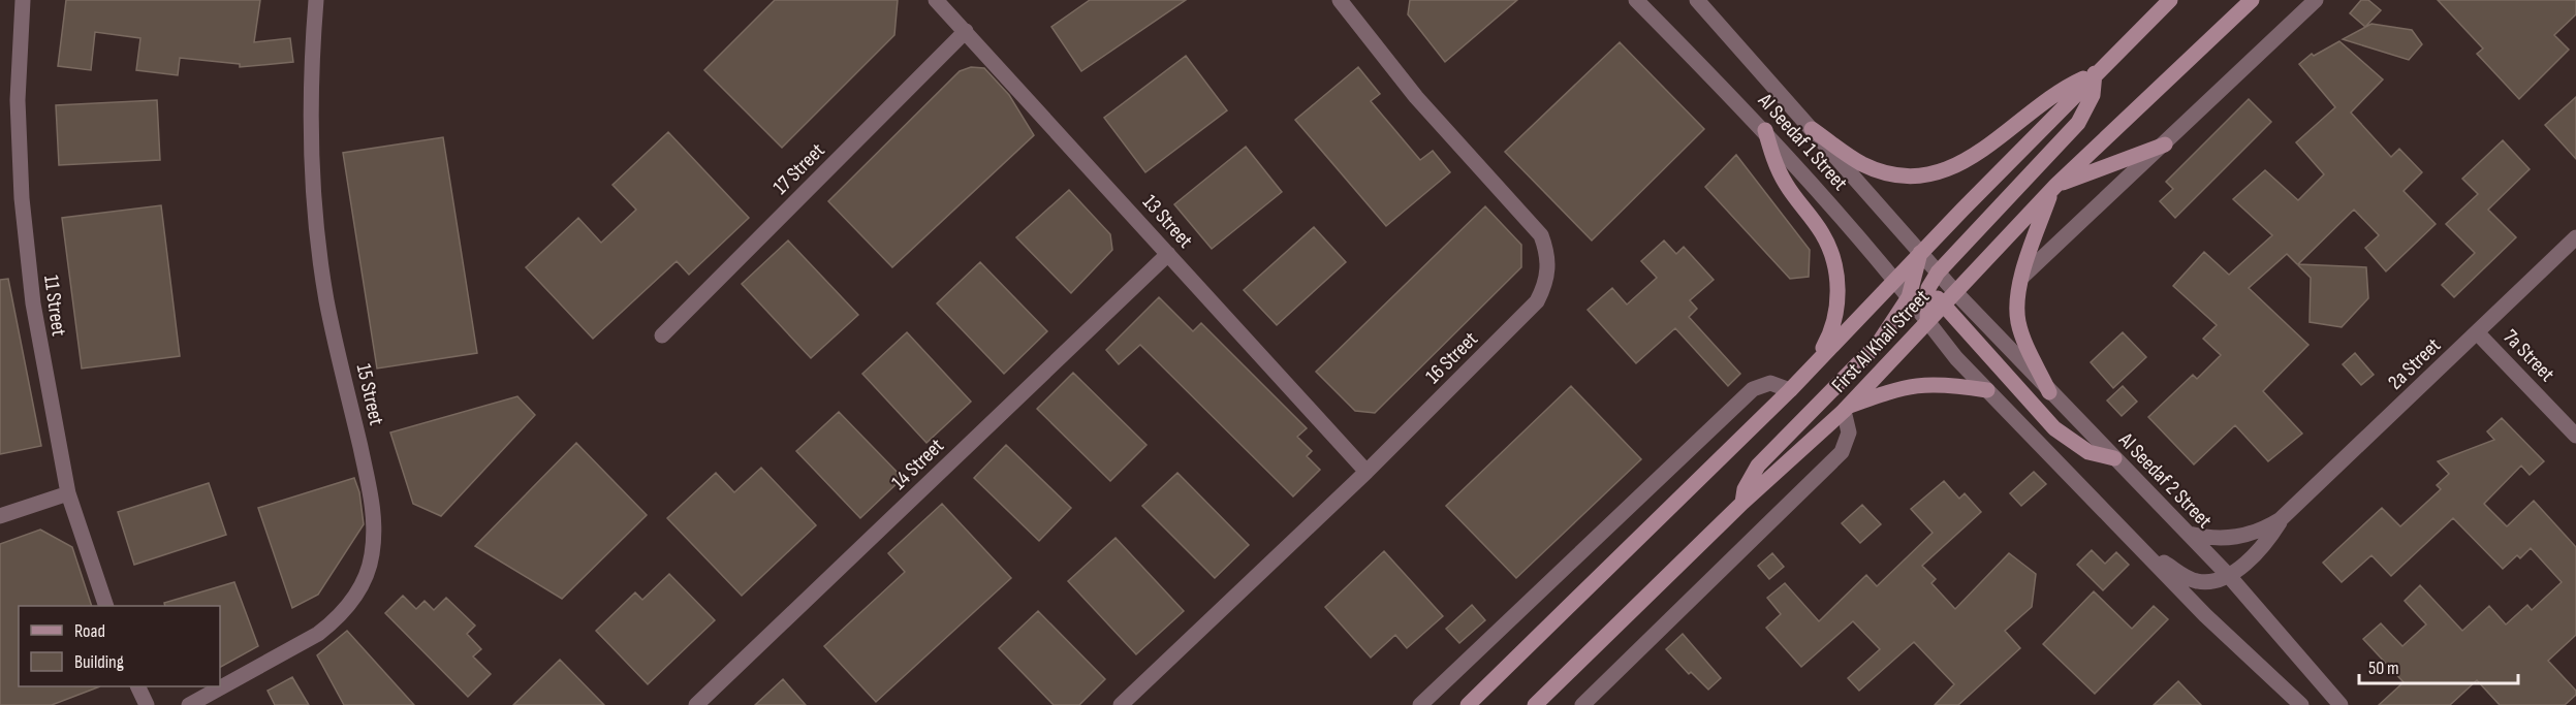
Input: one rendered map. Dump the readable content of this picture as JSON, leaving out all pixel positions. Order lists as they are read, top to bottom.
{
  "streets": {
    "main road": ["First Al Khail Street"],
    "street": [
      "Al Seedaf 1 Street",
      "17 Street",
      "13 Street",
      "11 Street",
      "7a Street",
      "16 Street",
      "2a Street",
      "15 Street",
      "14 Street",
      "Al Seedaf 2 Street"
    ]
  },
  "crossings": [
    ["Al Seedaf 1 Street", "First Al Khail Street"],
    ["Al Seedaf 1 Street", "Al Seedaf 2 Street"],
    ["17 Street", "13 Street"],
    ["13 Street", "16 Street"],
    ["13 Street", "14 Street"],
    ["First Al Khail Street", "Al Seedaf 2 Street"],
    ["7a Street", "2a Street"],
    ["2a Street", "Al Seedaf 2 Street"]
  ],
  "legend": ["Road", "Building"],
  "scale_bar": "50 m"
}
